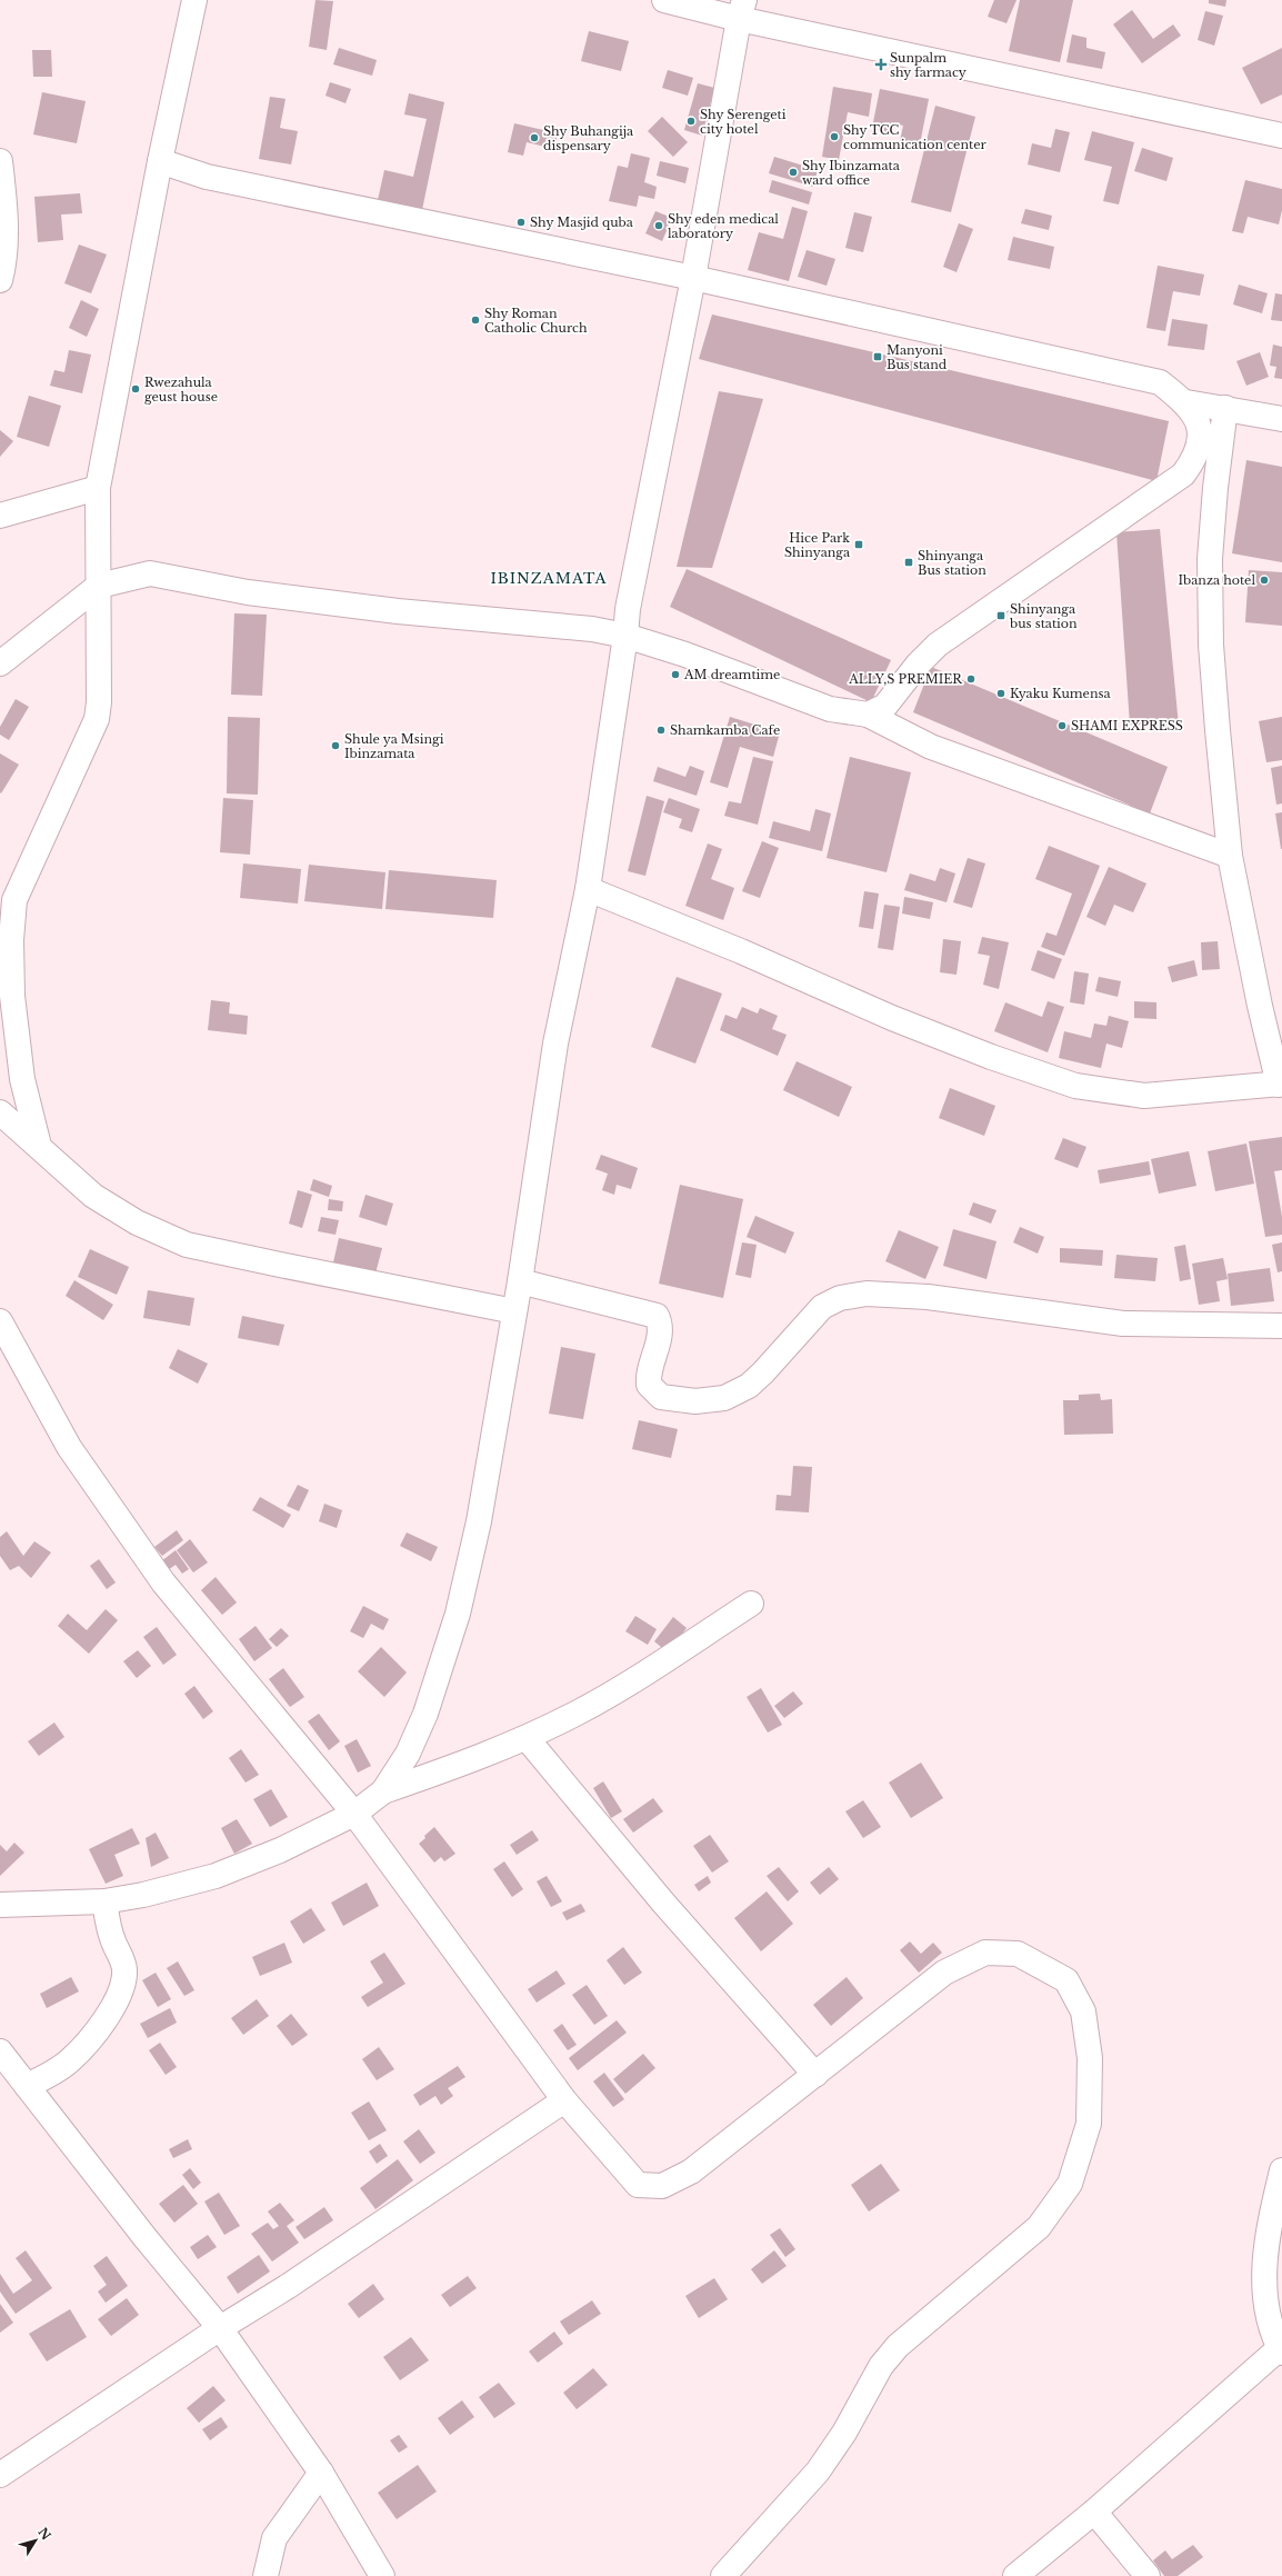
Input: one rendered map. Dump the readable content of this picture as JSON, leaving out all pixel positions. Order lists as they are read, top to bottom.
{
  "districts": ["IBINZAMATA"],
  "places": {
    "health": ["Sunpalm shy farmacy"],
    "other": [
      "Shy Serengeti city hotel",
      "Shy TCC communication center",
      "Shy Buhangija dispensary",
      "Shy Ibinzamata ward office",
      "Shy Masjid quba",
      "Shy eden medical laboratory",
      "Shy Roman Catholic Church",
      "Rwezahula geust house",
      "Ibanza hotel",
      "AM dreamtime",
      "ALLY,S PREMIER",
      "Kyaku Kumensa",
      "SHAMI EXPRESS",
      "Shamkamba Cafe",
      "Shule ya Msingi Ibinzamata"
    ],
    "transit": [
      "Manyoni Bus stand",
      "Hice Park Shinyanga",
      "Shinyanga Bus station",
      "Shinyanga bus station"
    ]
  },
  "north": "top right"
}
